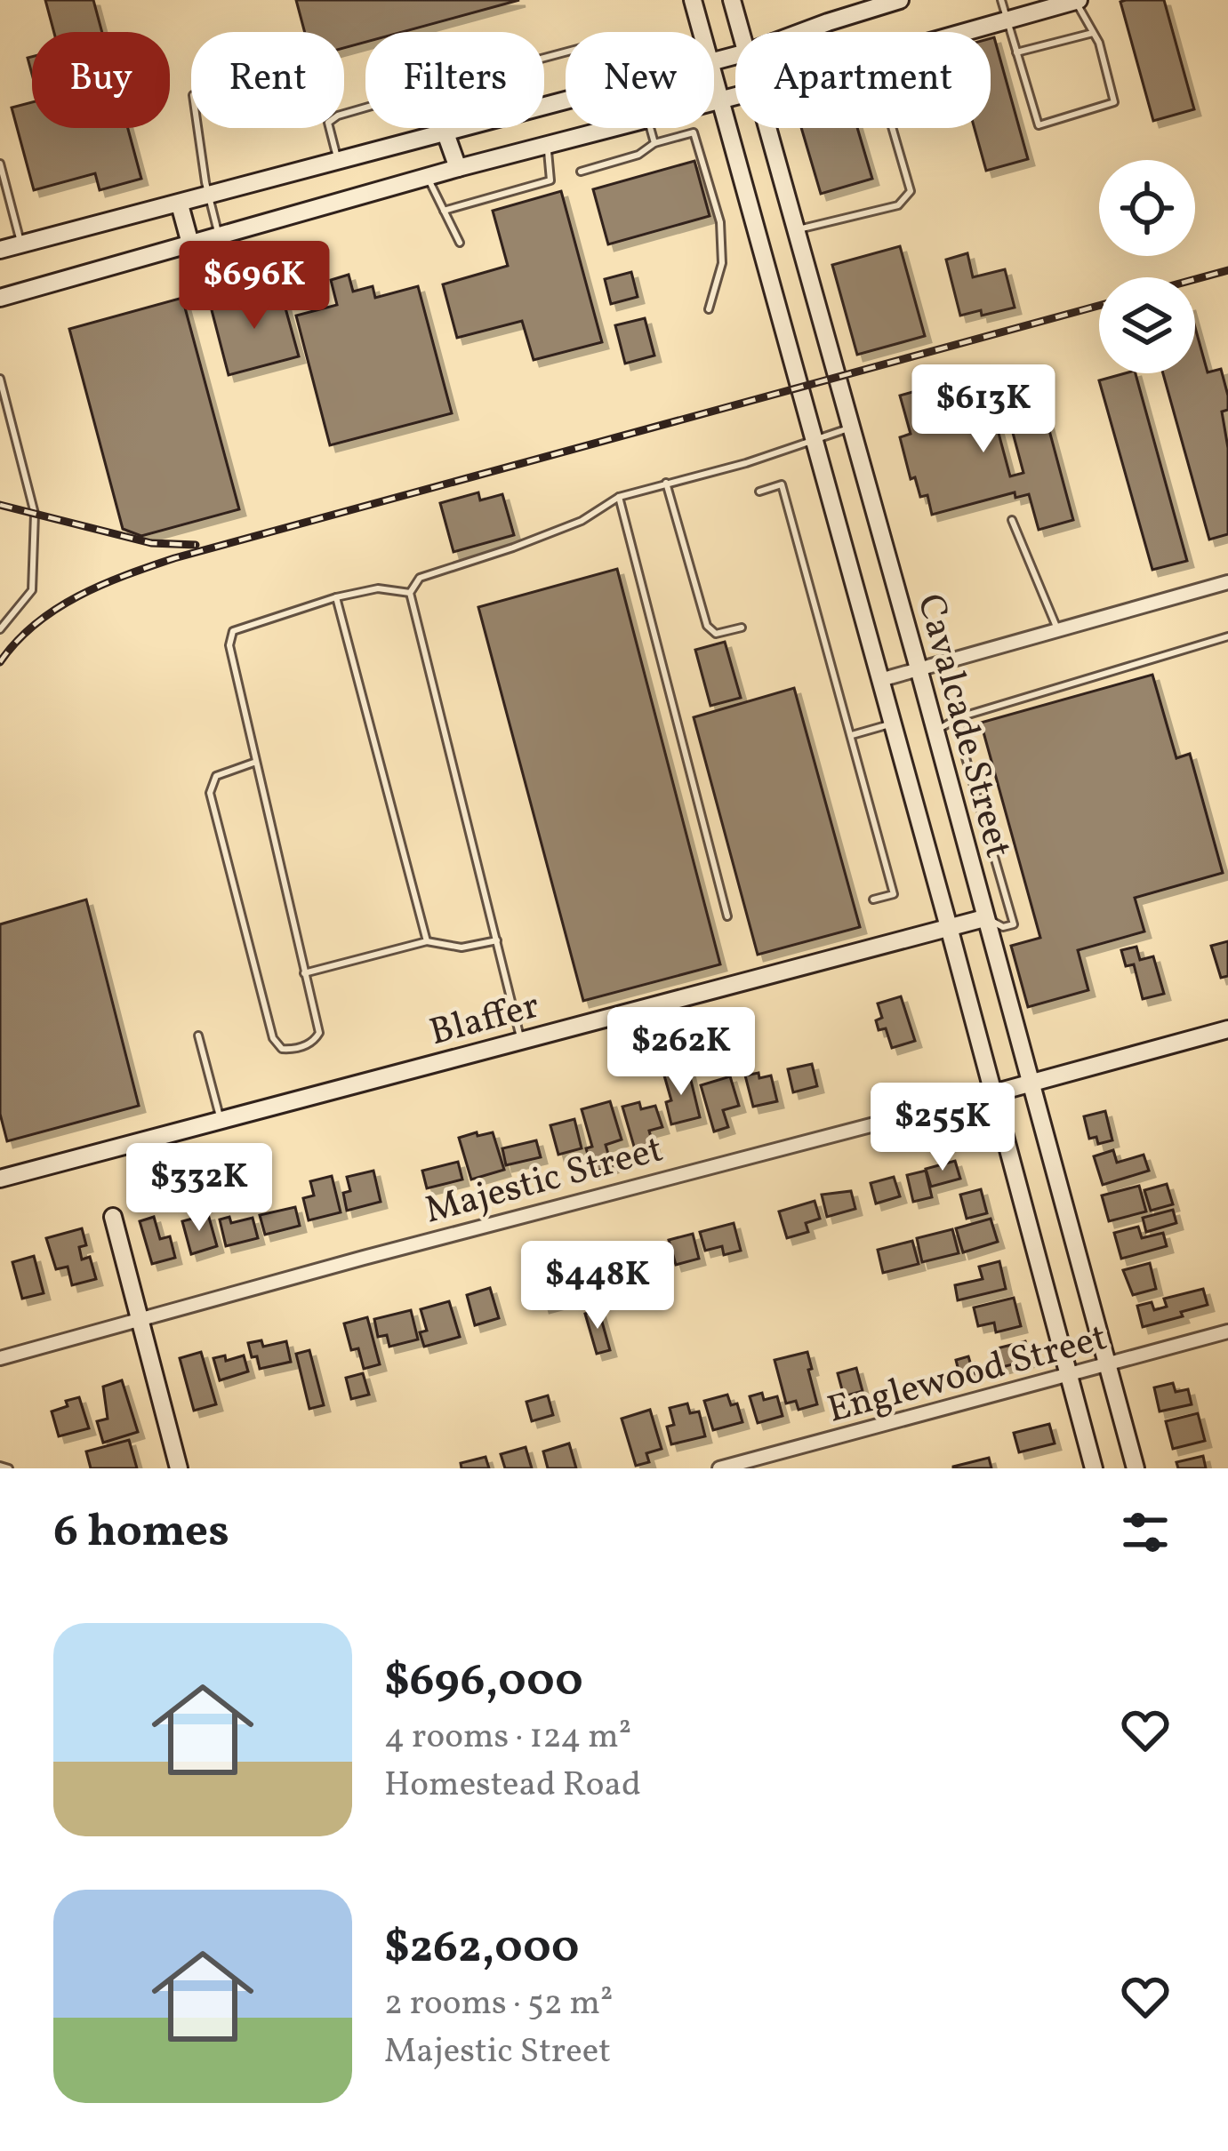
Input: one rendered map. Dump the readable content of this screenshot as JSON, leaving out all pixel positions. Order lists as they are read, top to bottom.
{
  "streets": {
    "main road": ["Cavalcade Street", "Blaffer", "Majestic Street"],
    "street": ["Englewood Street"]
  },
  "crossings": [
    ["Cavalcade Street", "Blaffer"],
    ["Cavalcade Street", "Majestic Street"],
    ["Cavalcade Street", "Englewood Street"]
  ],
  "page": {
    "chip": [
      "Buy",
      "Rent",
      "Filters",
      "New",
      "Apartment"
    ],
    "price": [
      "$696K",
      "$613K",
      "$262K",
      "$255K",
      "$332K",
      "$448K"
    ],
    "heading": "6 homes",
    "list": [
      {
        "name": "$696,000",
        "note": "4 rooms · 124 m² · Homestead Road"
      },
      {
        "name": "$262,000",
        "note": "2 rooms · 52 m² · Majestic Street"
      }
    ]
  }
}
